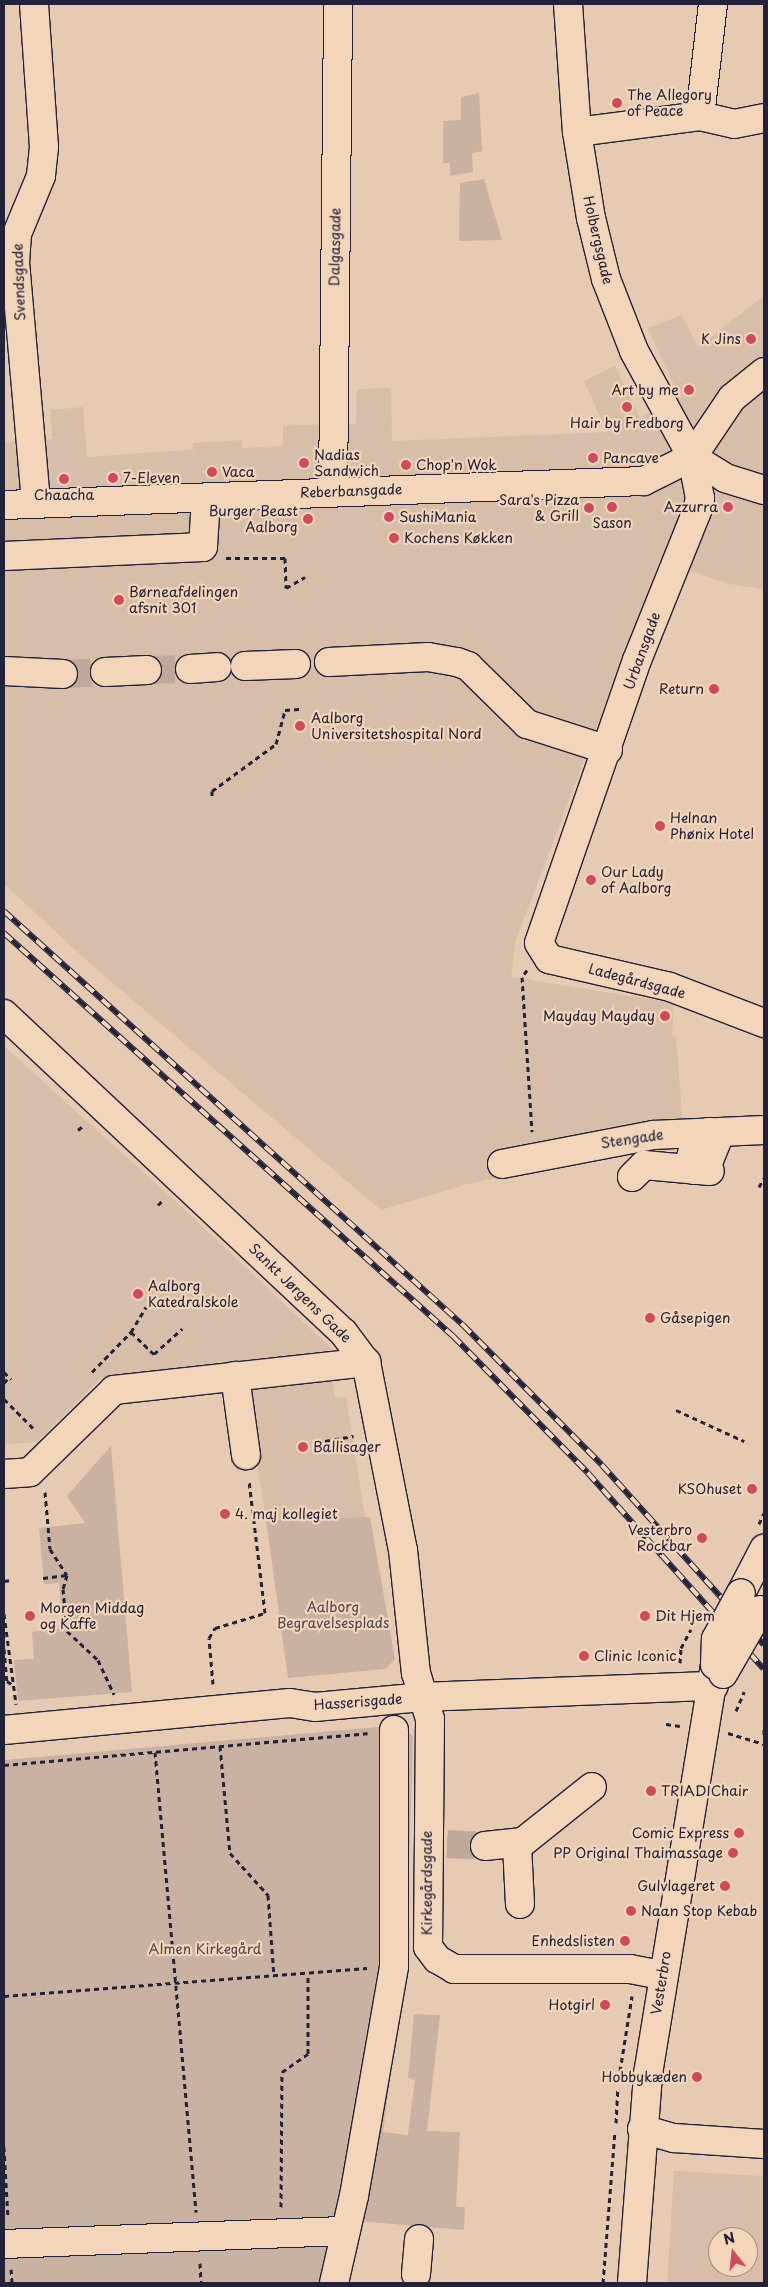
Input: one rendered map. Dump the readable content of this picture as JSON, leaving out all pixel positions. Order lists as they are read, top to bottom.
{
  "streets": {
    "street": [
      "Holbergsgade",
      "Dalgasgade",
      "Svendsgade",
      "Reberbansgade",
      "Urbansgade",
      "Ladegårdsgade",
      "Stengade",
      "Sankt Jørgens Gade",
      "Hasserisgade",
      "Kirkegårdsgade",
      "Vesterbro"
    ]
  },
  "crossings": [
    ["Holbergsgade", "Reberbansgade"],
    ["Holbergsgade", "Urbansgade"],
    ["Dalgasgade", "Reberbansgade"],
    ["Svendsgade", "Reberbansgade"],
    ["Reberbansgade", "Urbansgade"],
    ["Urbansgade", "Ladegårdsgade"],
    ["Sankt Jørgens Gade", "Hasserisgade"],
    ["Sankt Jørgens Gade", "Kirkegårdsgade"],
    ["Hasserisgade", "Kirkegårdsgade"],
    ["Hasserisgade", "Vesterbro"]
  ],
  "parks": ["Aalborg Begravelsesplads", "Almen Kirkegård"],
  "places": [
    "The Allegory of Peace",
    "K Jins",
    "Art by me",
    "Hair by Fredborg",
    "Pancave",
    "Nadias Sandwich",
    "Chop'n Wok",
    "Vaca",
    "7-Eleven",
    "Chaacha",
    "Sason",
    "Azzurra",
    "Sara's Pizza & Grill",
    "SushiMania",
    "Burger Beast Aalborg",
    "Kochens Køkken",
    "Børneafdelingen afsnit 301",
    "Return",
    "Aalborg Universitetshospital Nord",
    "Helnan Phønix Hotel",
    "Our Lady of Aalborg",
    "Mayday Mayday",
    "Aalborg Katedralskole",
    "Gåsepigen",
    "Ballisager",
    "KSOhuset",
    "4. maj kollegiet",
    "Vesterbro Rockbar",
    "Morgen Middag og Kaffe",
    "Dit Hjem",
    "Clinic Iconic",
    "TRIADIChair",
    "Comic Express",
    "PP Original Thaimassage",
    "Gulvlageret",
    "Naan Stop Kebab",
    "Enhedslisten",
    "Hotgirl",
    "Hobbykæden"
  ],
  "north": "top"
}
